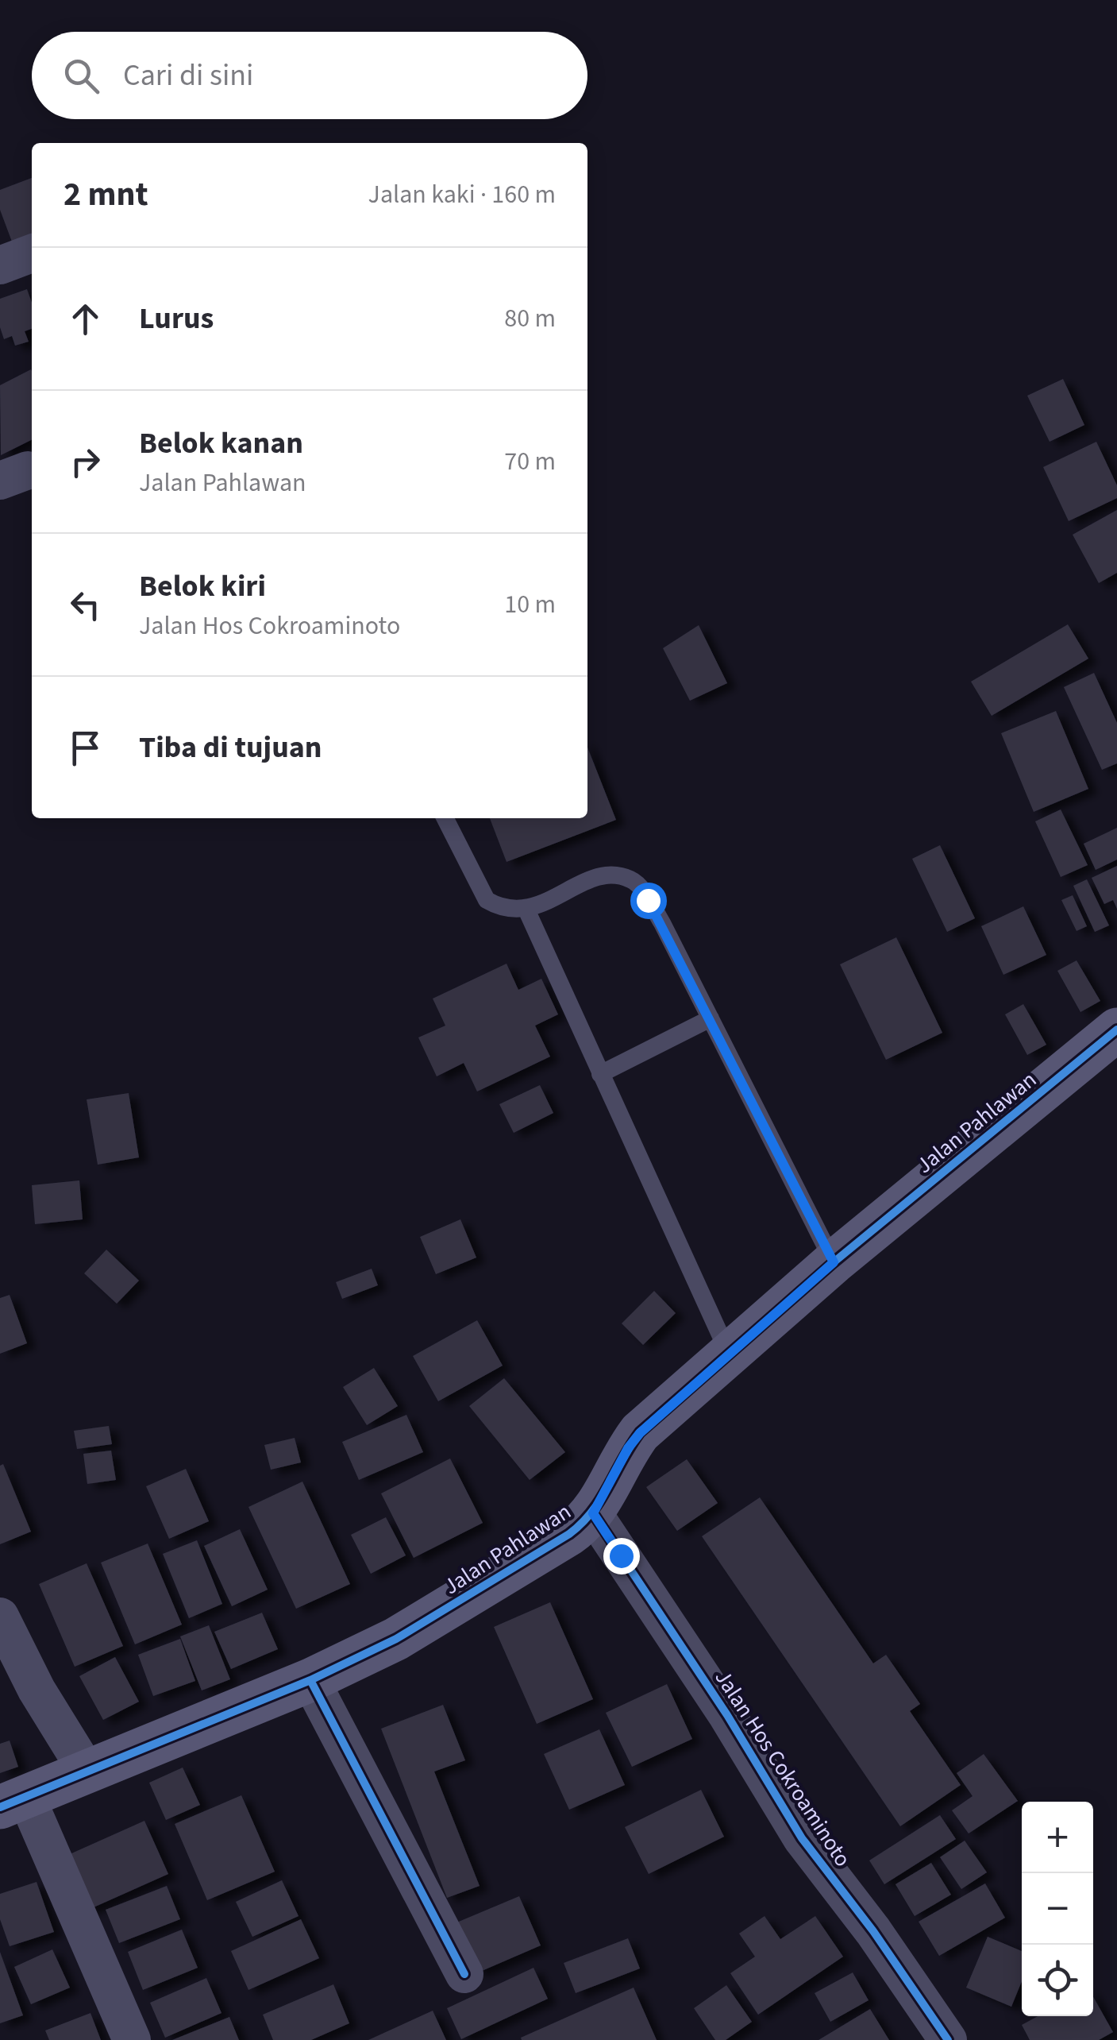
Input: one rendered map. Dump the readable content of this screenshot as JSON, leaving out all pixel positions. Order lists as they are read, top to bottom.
{
  "streets": {
    "street": ["Jalan Pahlawan", "Jalan Hos Cokroaminoto"]
  },
  "crossings": [
    ["Jalan Pahlawan", "Jalan Hos Cokroaminoto"]
  ],
  "page": {
    "search": "Cari di sini",
    "heading": ["2 mnt", "Jalan kaki · 160 m"],
    "list": [
      ["Lurus", "80 m"],
      ["Belok kanan", "Jalan Pahlawan", "70 m"],
      ["Belok kiri", "Jalan Hos Cokroaminoto", "10 m"],
      "Tiba di tujuan"
    ],
    "map_buttons": ["+", "−"]
  }
}
